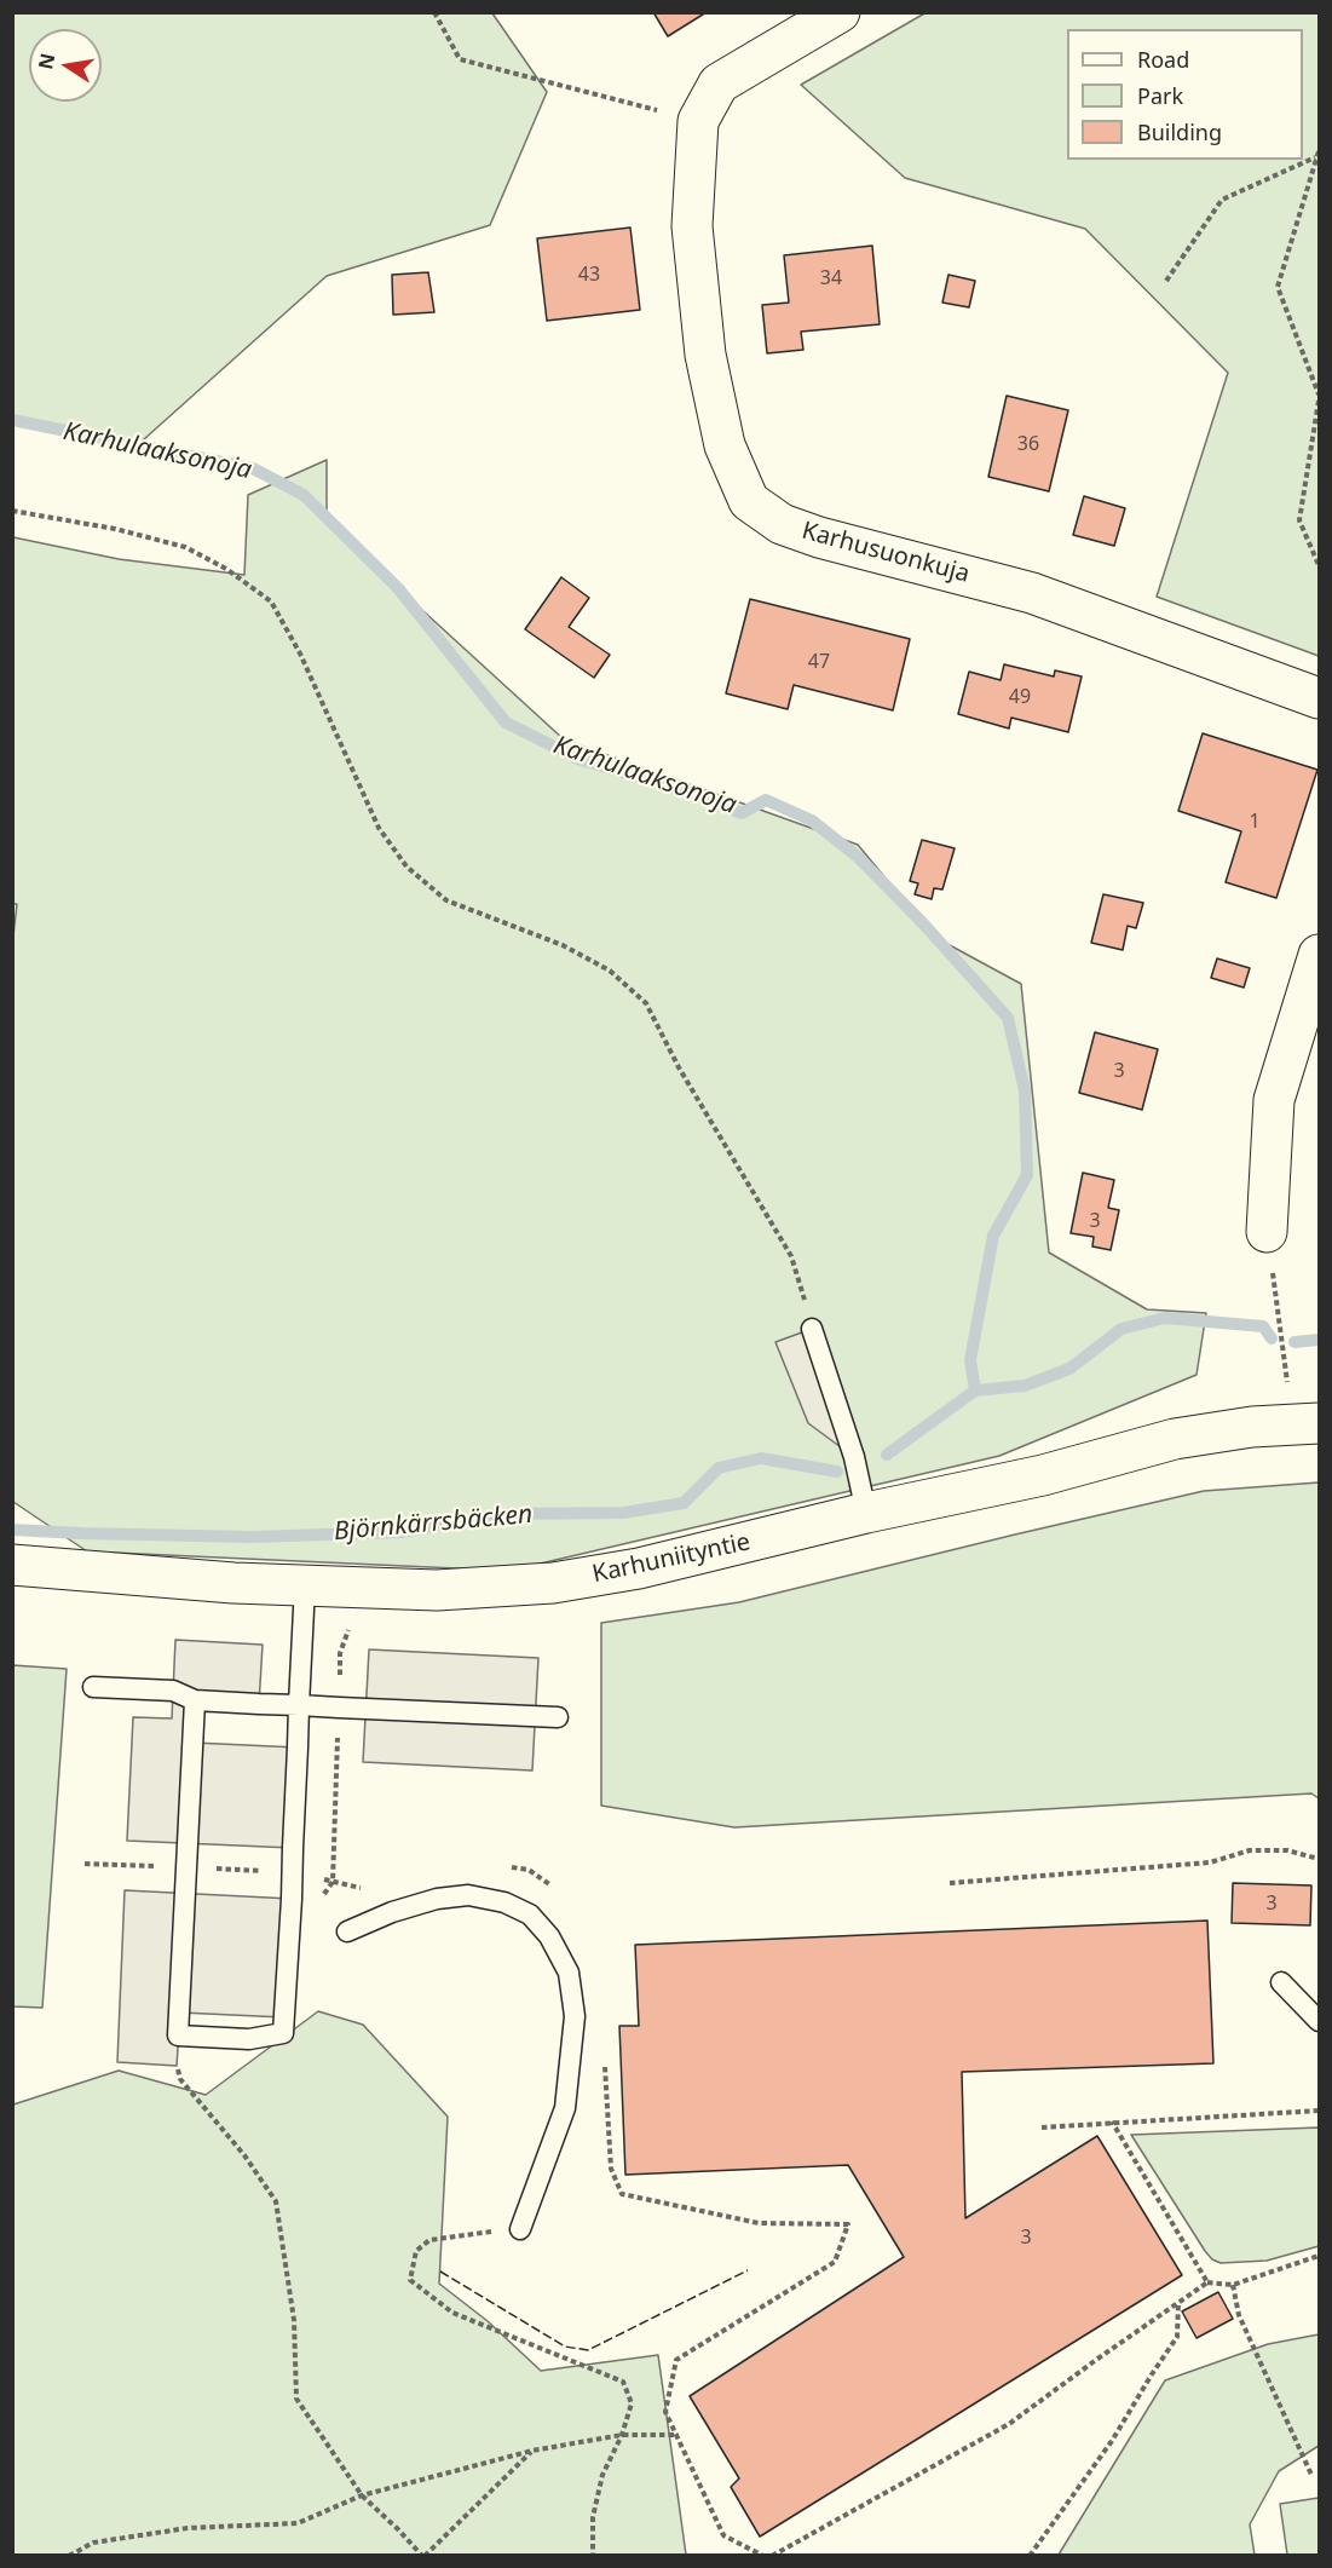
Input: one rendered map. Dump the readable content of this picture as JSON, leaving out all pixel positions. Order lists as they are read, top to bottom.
{
  "streets": {
    "street": ["Karhusuonkuja", "Karhuniityntie"]
  },
  "water": ["Karhulaaksonoja", "Björnkärrsbäcken"],
  "house_numbers": [
    "43",
    "34",
    "36",
    "47",
    "49",
    "1",
    "3",
    "3",
    "3",
    "3"
  ],
  "legend": ["Road", "Park", "Building"],
  "north": "left"
}
